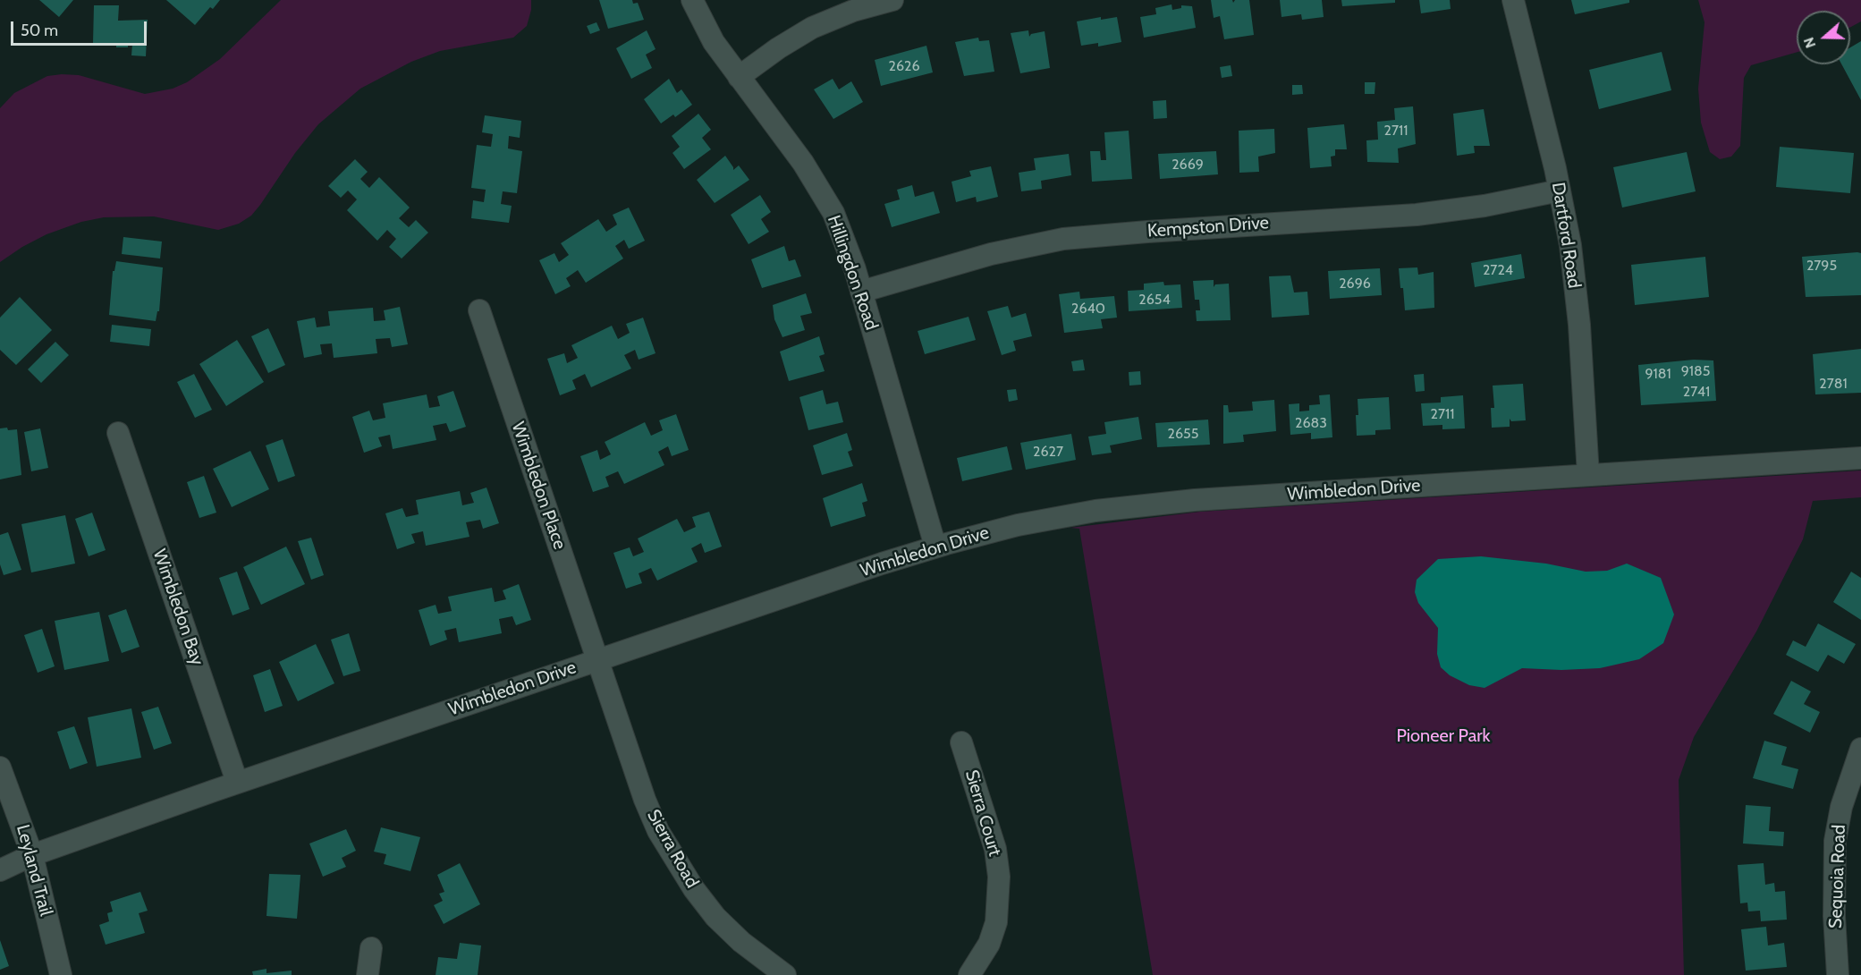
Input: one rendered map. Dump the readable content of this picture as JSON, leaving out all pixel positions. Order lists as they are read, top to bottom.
{
  "streets": {
    "street": [
      "Kempston Drive",
      "Dartford Road",
      "Hillingdon Road",
      "Wimbledon Place",
      "Wimbledon Drive",
      "Wimbledon Bay",
      "Sierra Court",
      "Sierra Road",
      "Leyland Trail",
      "Sequoia Road"
    ]
  },
  "crossings": [
    ["Kempston Drive", "Dartford Road"],
    ["Kempston Drive", "Hillingdon Road"],
    ["Dartford Road", "Wimbledon Drive"],
    ["Hillingdon Road", "Wimbledon Drive"],
    ["Wimbledon Place", "Wimbledon Drive"],
    ["Wimbledon Place", "Sierra Road"],
    ["Wimbledon Drive", "Wimbledon Bay"],
    ["Wimbledon Drive", "Sierra Road"],
    ["Wimbledon Drive", "Leyland Trail"]
  ],
  "parks": ["Pioneer Park"],
  "house_numbers": [
    "2626",
    "2711",
    "2669",
    "2795",
    "2724",
    "2696",
    "2654",
    "2640",
    "9185",
    "9181",
    "2781",
    "2741",
    "2711",
    "2683",
    "2655",
    "2627"
  ],
  "scale_bar": "50 m",
  "north": "left"
}
